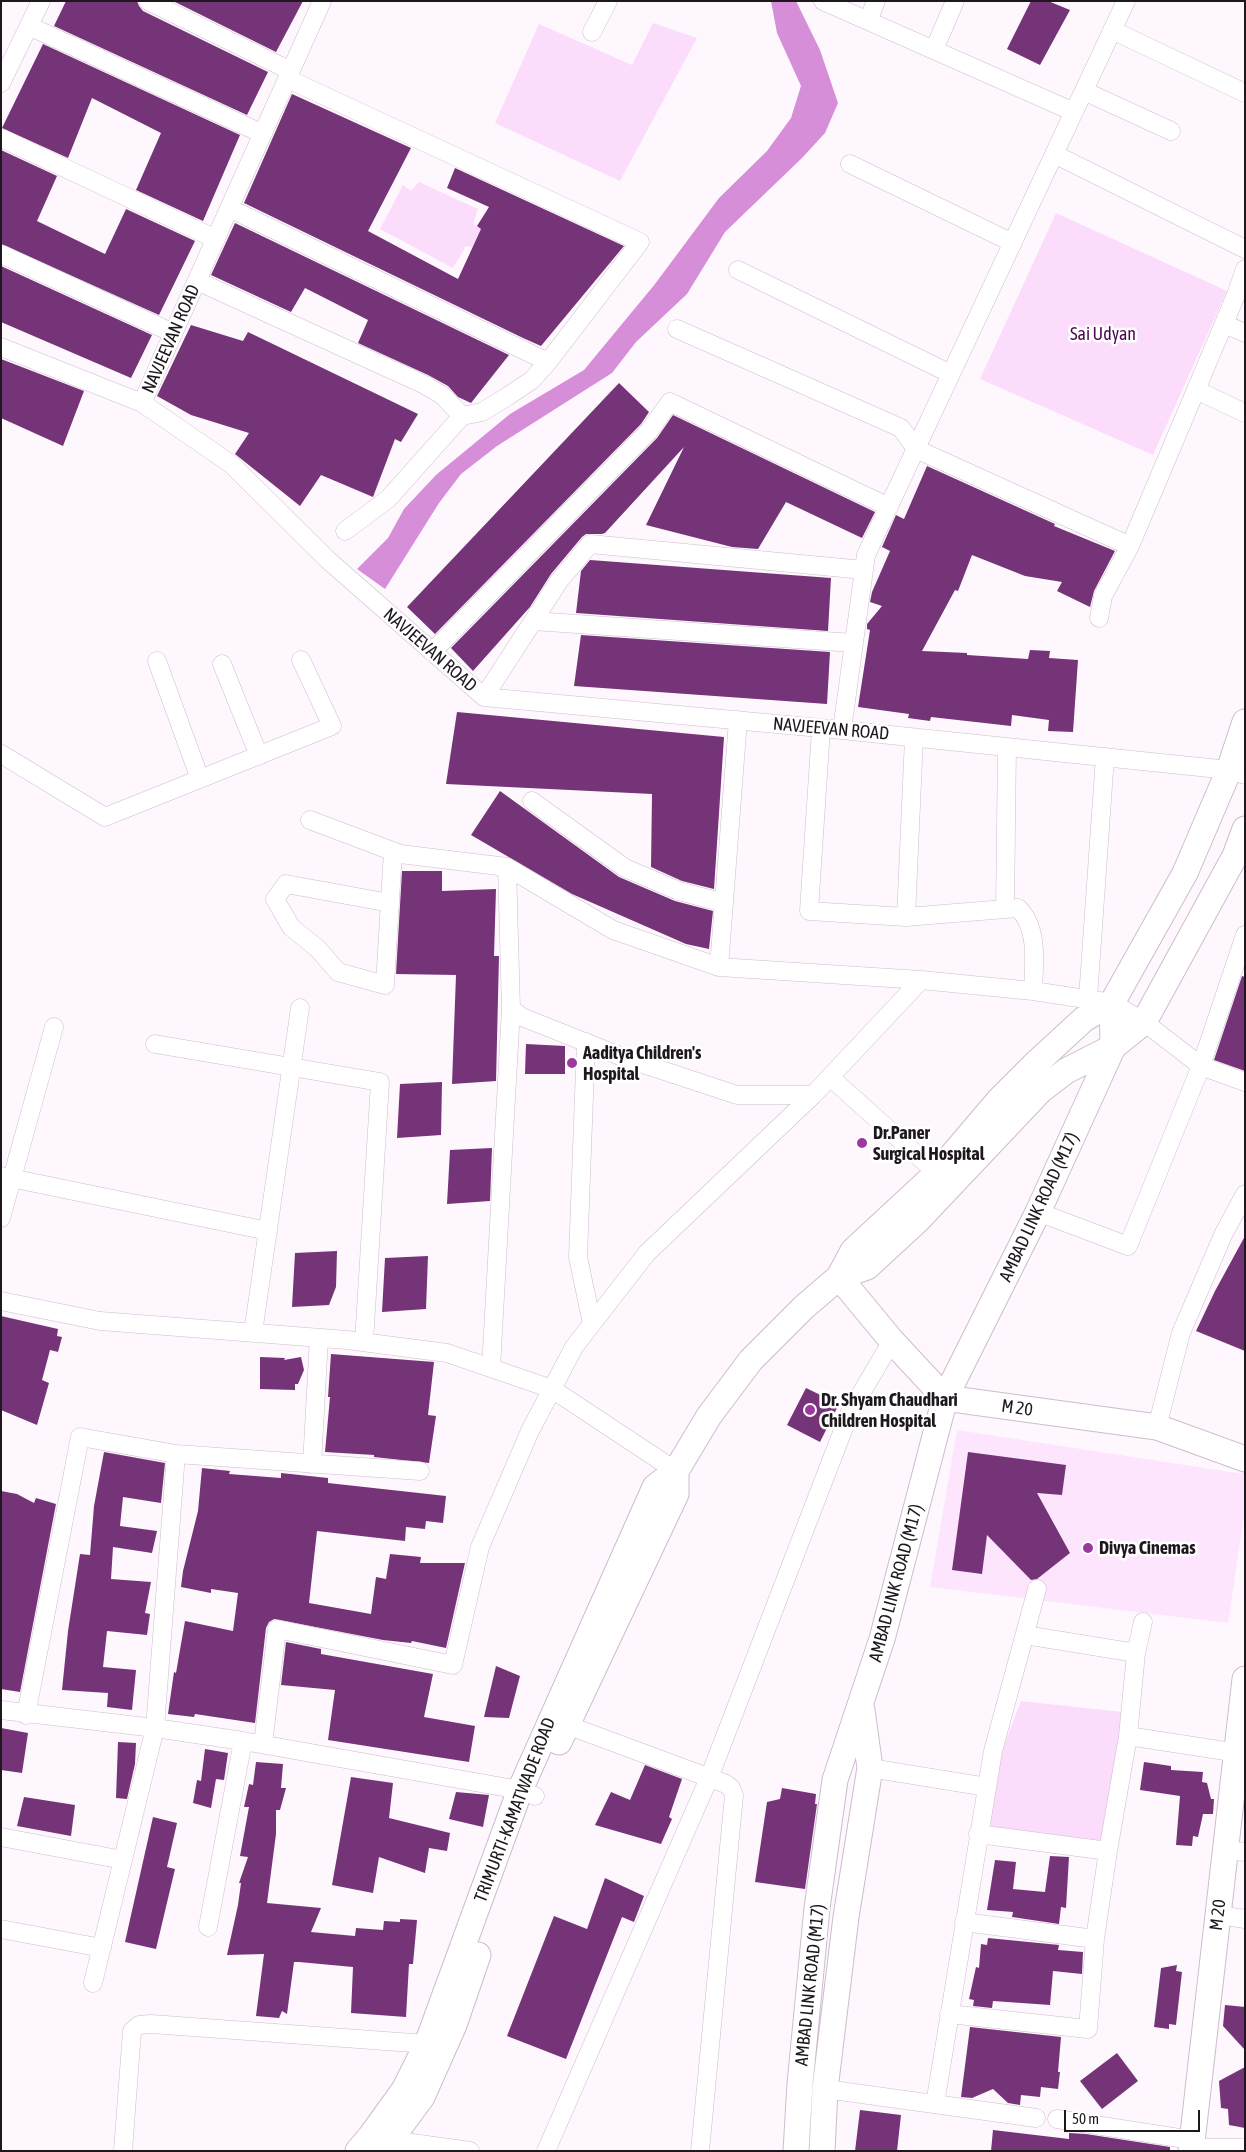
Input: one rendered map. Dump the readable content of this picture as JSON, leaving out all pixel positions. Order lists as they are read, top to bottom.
{
  "streets": {
    "street": [
      "NAVJEEVAN ROAD",
      "AMBAD LINK ROAD (M17)",
      "M 20",
      "TRIMURTI-KAMATWADE ROAD"
    ]
  },
  "crossings": [
    ["AMBAD LINK ROAD (M17)", "M 20"],
    ["AMBAD LINK ROAD (M17)", "TRIMURTI-KAMATWADE ROAD"]
  ],
  "parks": ["Sai Udyan"],
  "places": [
    "Aaditya Children's Hospital",
    "Dr.Paner Surgical Hospital",
    "Dr. Shyam Chaudhari Children Hospital",
    "Divya Cinemas"
  ],
  "scale_bar": "50 m"
}
